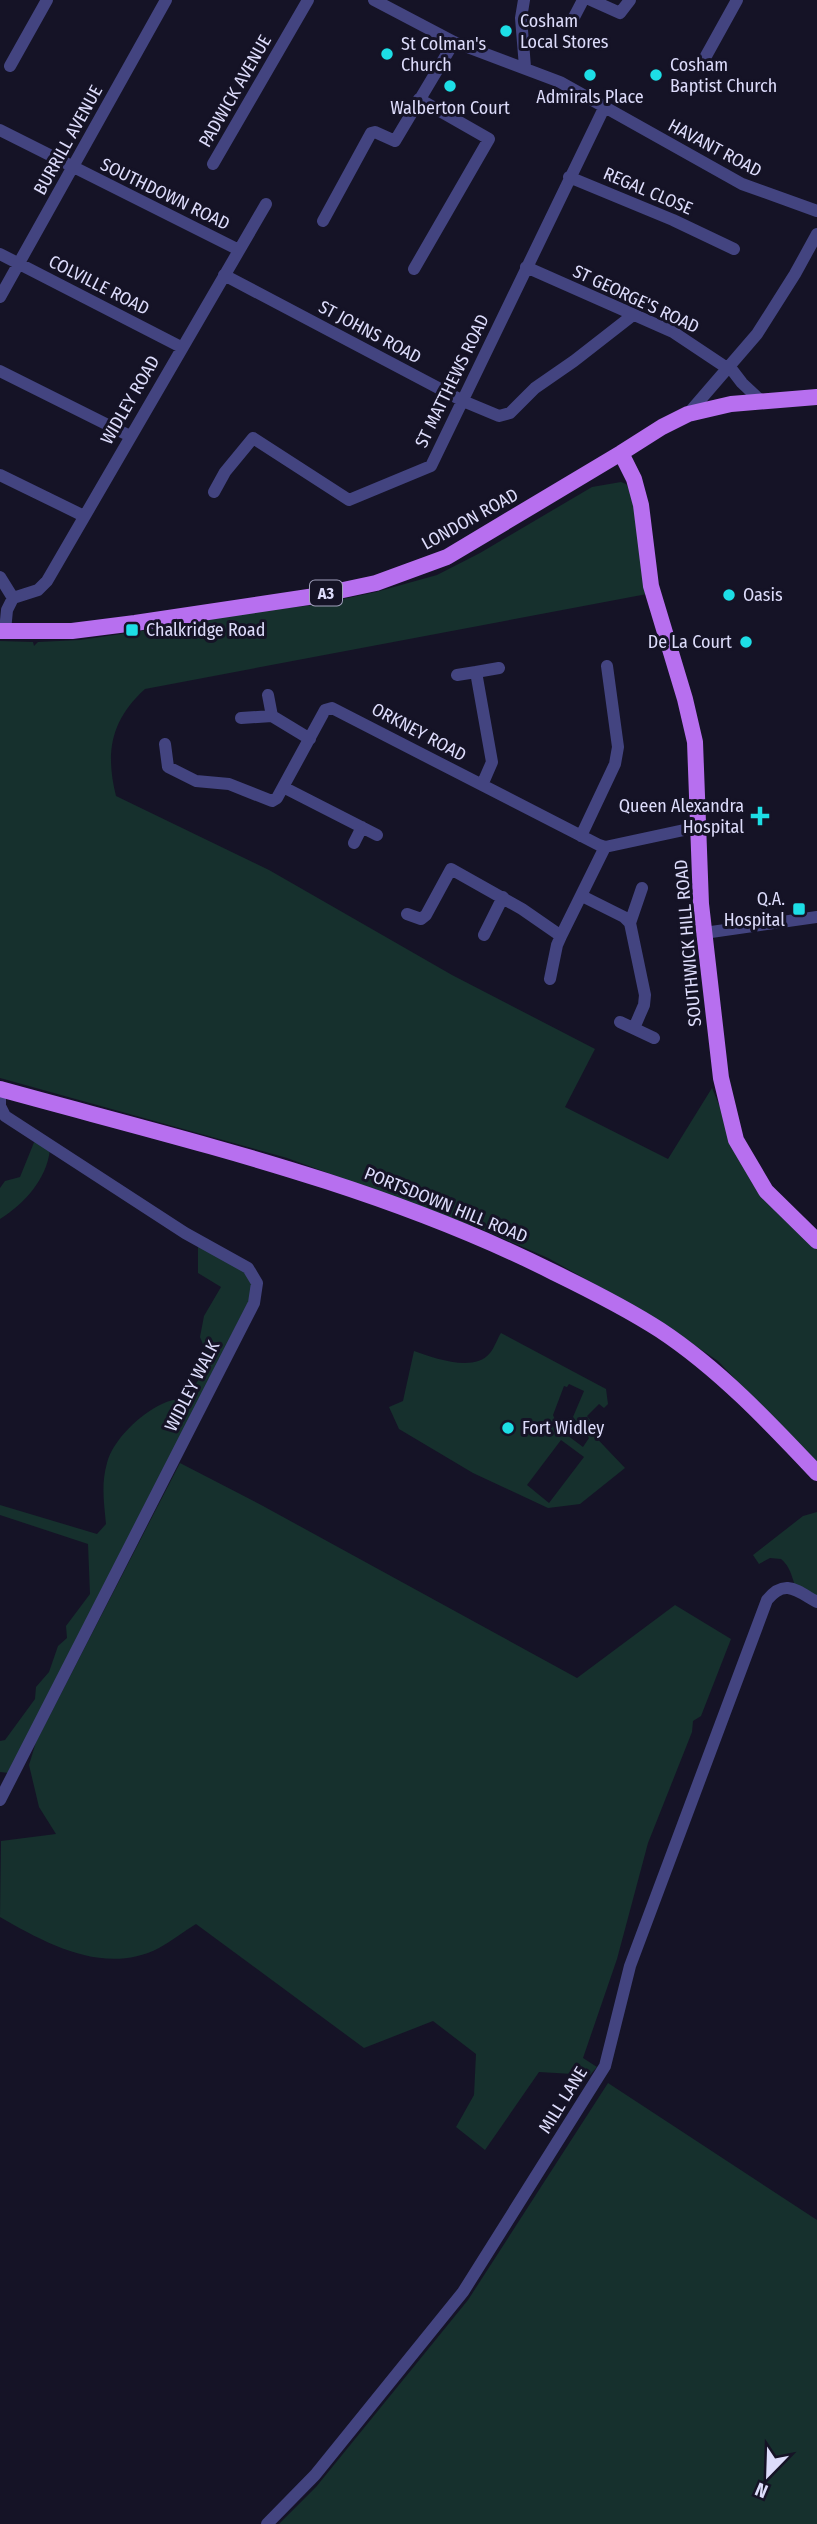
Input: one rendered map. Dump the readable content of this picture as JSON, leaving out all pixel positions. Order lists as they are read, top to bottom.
{
  "streets": {
    "main road": [
      "LONDON ROAD",
      "A3",
      "SOUTHWICK HILL ROAD",
      "PORTSDOWN HILL ROAD"
    ],
    "street": [
      "PADWICK AVENUE",
      "BURRILL AVENUE",
      "HAVANT ROAD",
      "REGAL CLOSE",
      "SOUTHDOWN ROAD",
      "COLVILLE ROAD",
      "ST GEORGE'S ROAD",
      "ST JOHNS ROAD",
      "ST MATTHEWS ROAD",
      "WIDLEY ROAD",
      "ORKNEY ROAD",
      "WIDLEY WALK",
      "MILL LANE"
    ]
  },
  "crossings": [
    ["BURRILL AVENUE", "SOUTHDOWN ROAD"],
    ["BURRILL AVENUE", "COLVILLE ROAD"],
    ["HAVANT ROAD", "ST MATTHEWS ROAD"],
    ["REGAL CLOSE", "ST MATTHEWS ROAD"],
    ["SOUTHDOWN ROAD", "WIDLEY ROAD"],
    ["COLVILLE ROAD", "WIDLEY ROAD"],
    ["ST GEORGE'S ROAD", "ST JOHNS ROAD"],
    ["ST GEORGE'S ROAD", "ST MATTHEWS ROAD"],
    ["ST GEORGE'S ROAD", "A3"],
    ["ST JOHNS ROAD", "ST MATTHEWS ROAD"],
    ["ST JOHNS ROAD", "WIDLEY ROAD"],
    ["LONDON ROAD", "A3"],
    ["LONDON ROAD", "SOUTHWICK HILL ROAD"],
    ["PORTSDOWN HILL ROAD", "WIDLEY WALK"]
  ],
  "places": {
    "other": [
      "Cosham Local Stores",
      "St Colman's Church",
      "Admirals Place",
      "Cosham Baptist Church",
      "Walberton Court",
      "Oasis",
      "De La Court",
      "Fort Widley"
    ],
    "transit": ["Chalkridge Road", "Q.A. Hospital"],
    "health": ["Queen Alexandra Hospital"]
  },
  "north": "bottom left"
}
